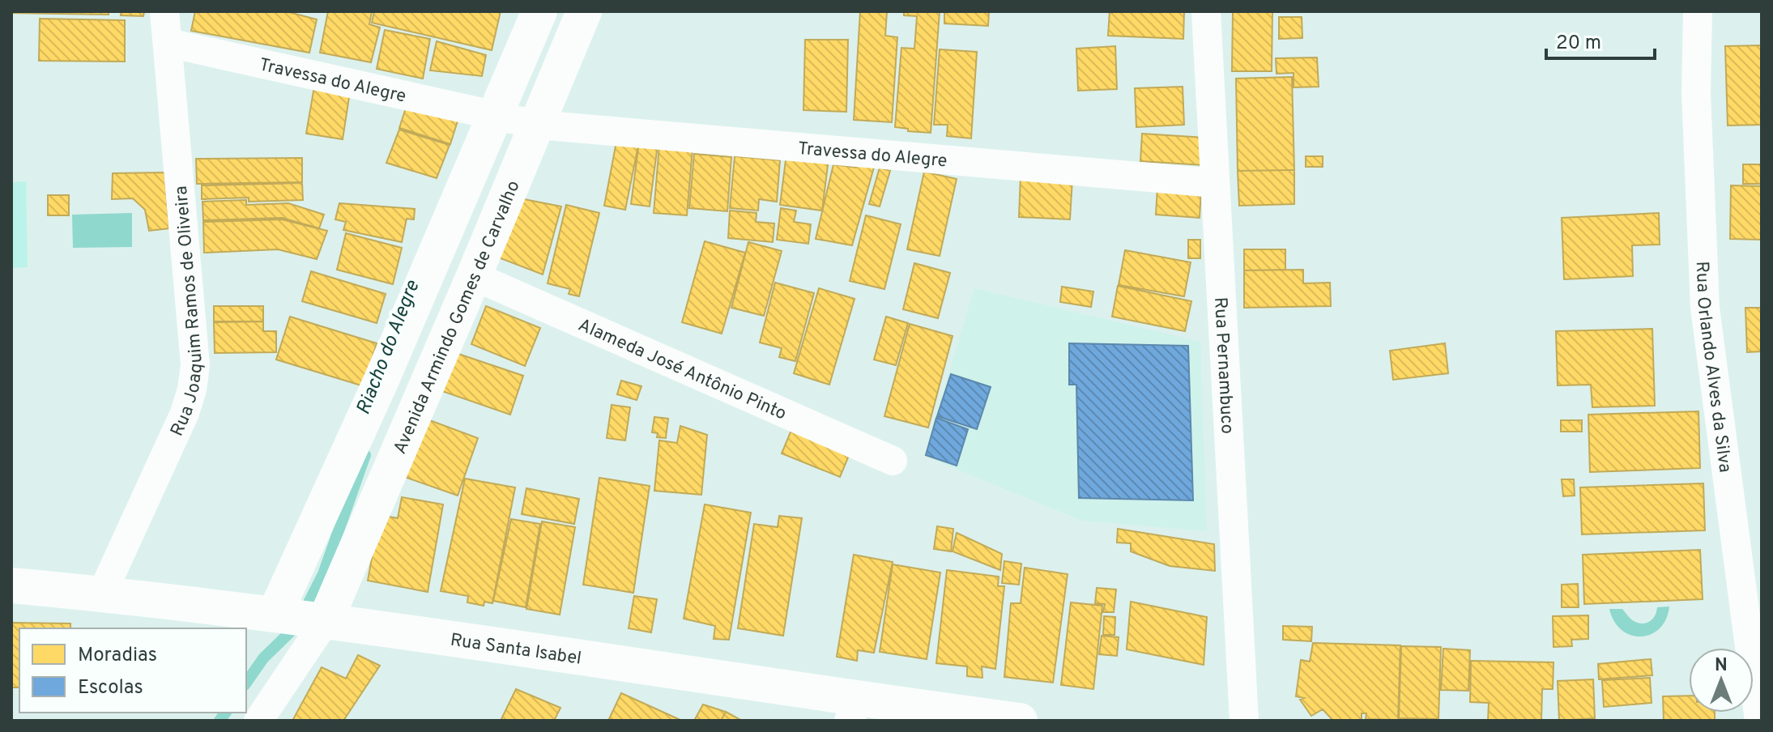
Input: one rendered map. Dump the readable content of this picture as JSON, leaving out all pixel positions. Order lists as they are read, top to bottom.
{
  "streets": {
    "street": [
      "Travessa do Alegre",
      "Rua Joaquim Ramos de Oliveira",
      "Avenida Armindo Gomes de Carvalho",
      "Rua Pernambuco",
      "Rua Orlando Alves da Silva",
      "Alameda José Antônio Pinto",
      "Rua Santa Isabel"
    ]
  },
  "crossings": [
    ["Travessa do Alegre", "Rua Joaquim Ramos de Oliveira"],
    ["Travessa do Alegre", "Avenida Armindo Gomes de Carvalho"],
    ["Travessa do Alegre", "Rua Pernambuco"],
    ["Rua Joaquim Ramos de Oliveira", "Rua Santa Isabel"],
    ["Avenida Armindo Gomes de Carvalho", "Alameda José Antônio Pinto"],
    ["Avenida Armindo Gomes de Carvalho", "Rua Santa Isabel"]
  ],
  "water": ["Riacho do Alegre"],
  "legend": ["Moradias", "Escolas"],
  "scale_bar": "20 m",
  "north": "top"
}
